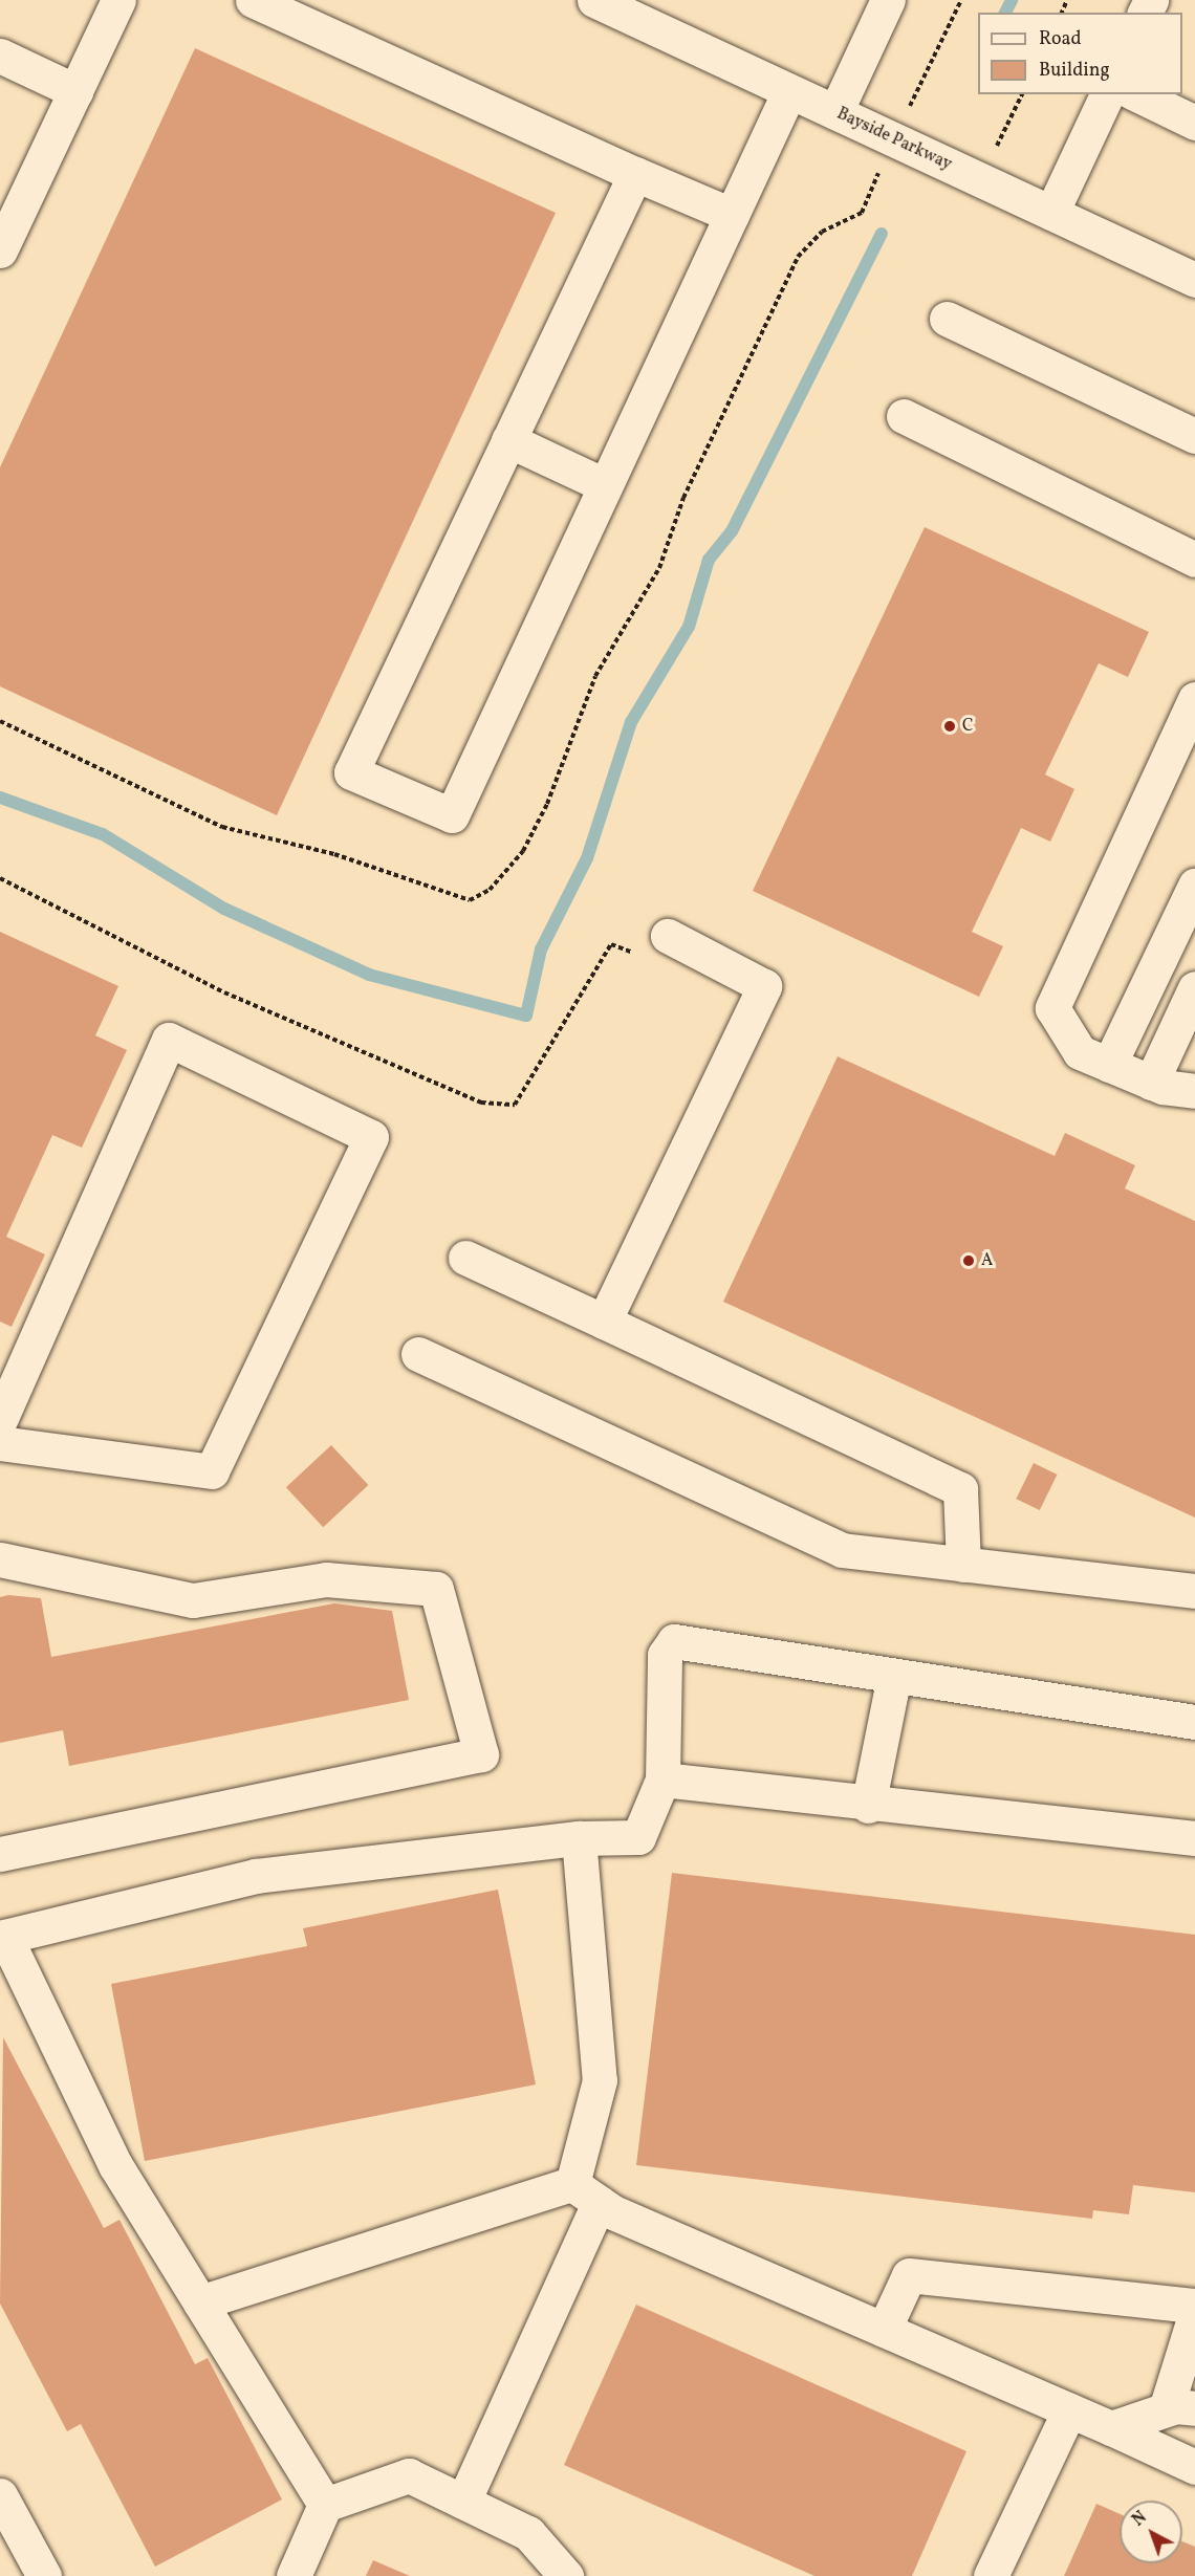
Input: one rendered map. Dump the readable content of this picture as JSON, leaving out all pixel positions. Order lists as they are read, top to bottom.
{
  "streets": {
    "street": ["Bayside Parkway"]
  },
  "places": ["C", "A"],
  "legend": ["Road", "Building"],
  "north": "top left"
}
